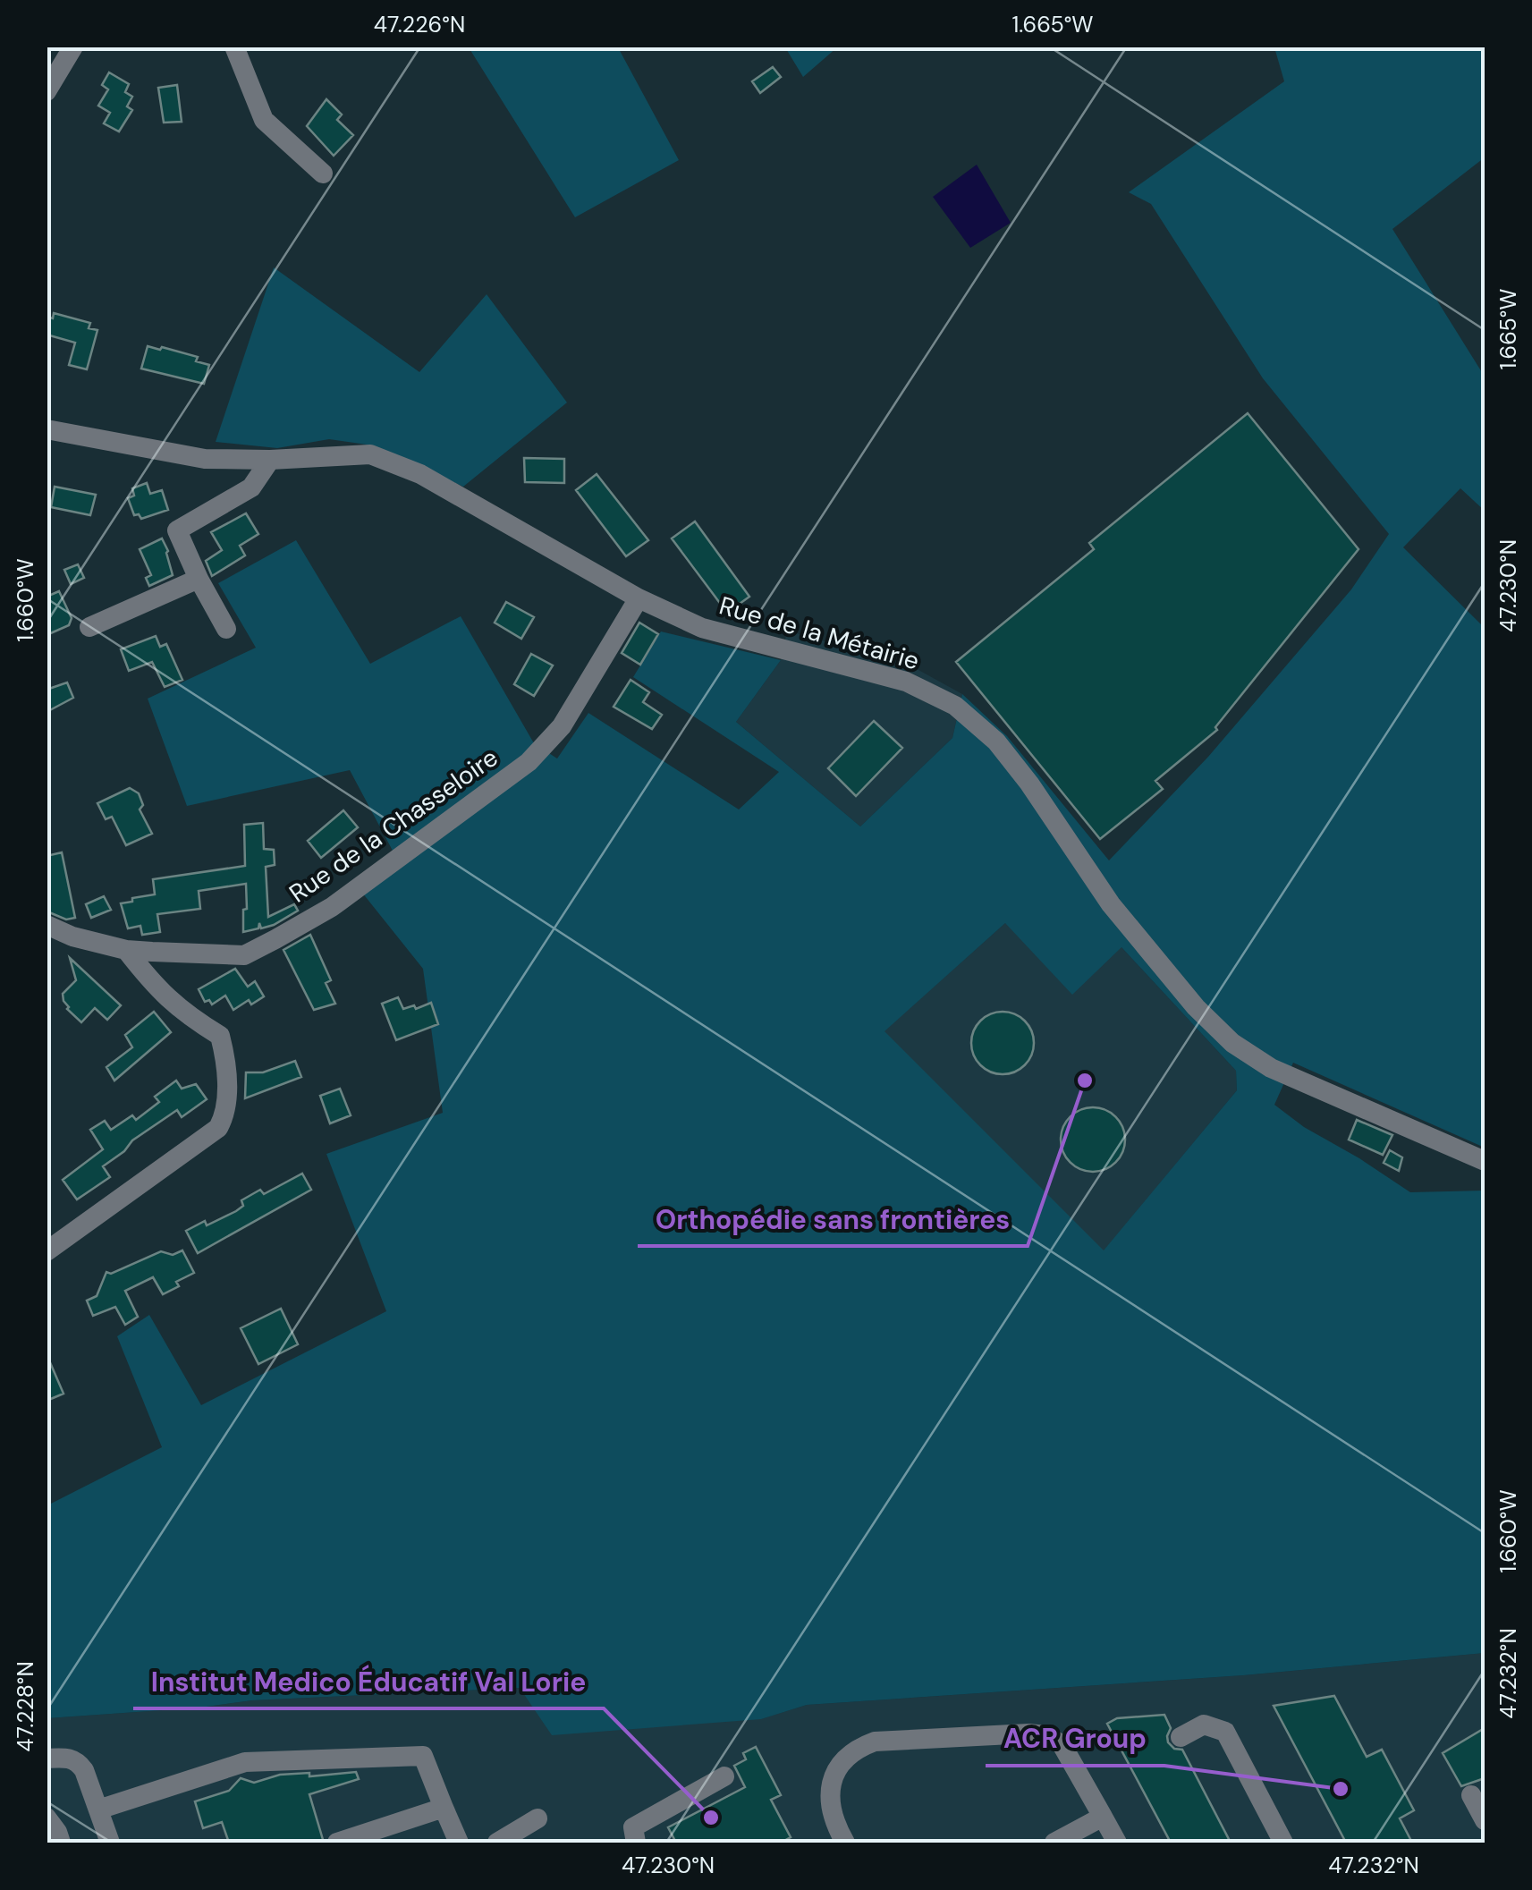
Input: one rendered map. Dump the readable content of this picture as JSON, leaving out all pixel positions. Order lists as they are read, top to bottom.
{
  "streets": {
    "street": ["Rue de la Métairie", "Rue de la Chasseloire"]
  },
  "crossings": [
    ["Rue de la Métairie", "Rue de la Chasseloire"]
  ],
  "places": ["Orthopédie sans frontières", "ACR Group", "Institut Medico Éducatif Val Lorie"],
  "coordinates": [
    "47.226°N",
    "1.665°W",
    "47.230°N",
    "1.660°W",
    "47.232°N",
    "47.228°N"
  ]
}
